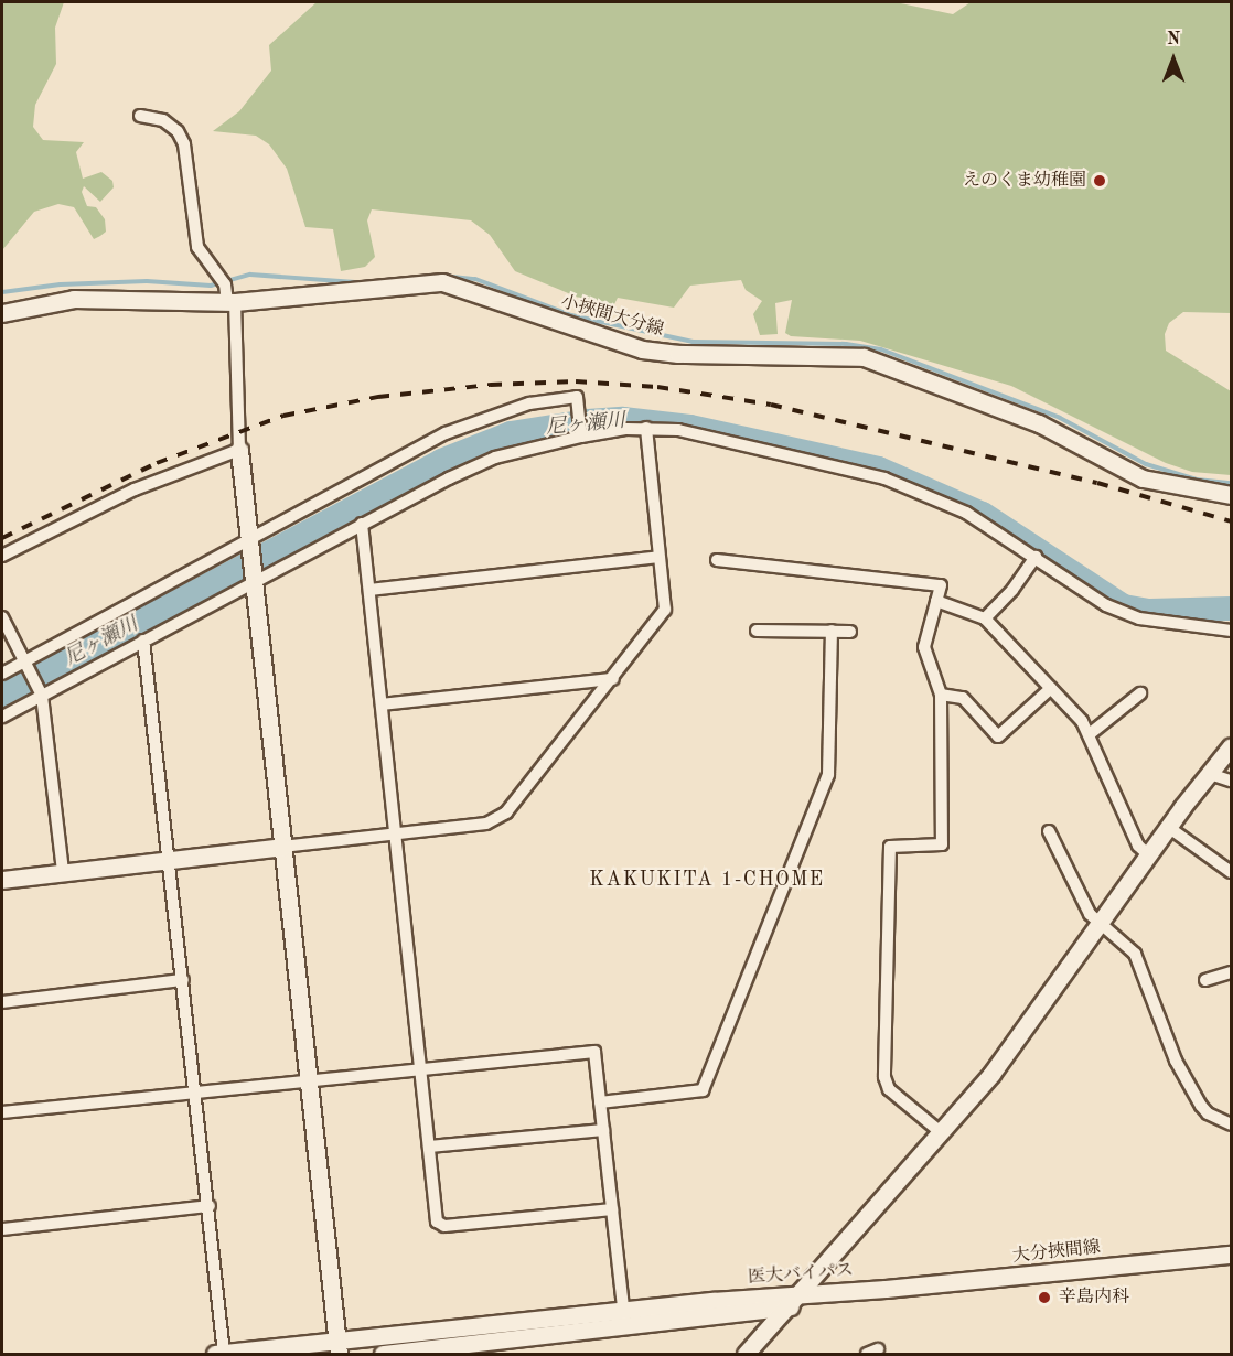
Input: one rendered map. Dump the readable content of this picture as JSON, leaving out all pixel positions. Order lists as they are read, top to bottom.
{
  "streets": {
    "main road": ["小挾間大分線", "大分挾間線", "医大バイパス"]
  },
  "crossings": [
    ["大分挾間線", "医大バイパス"]
  ],
  "districts": ["KAKUKITA 1-CHOME"],
  "water": ["尼ヶ瀬川"],
  "places": ["えのくま幼稚園", "辛島内科"],
  "north": "top"
}
